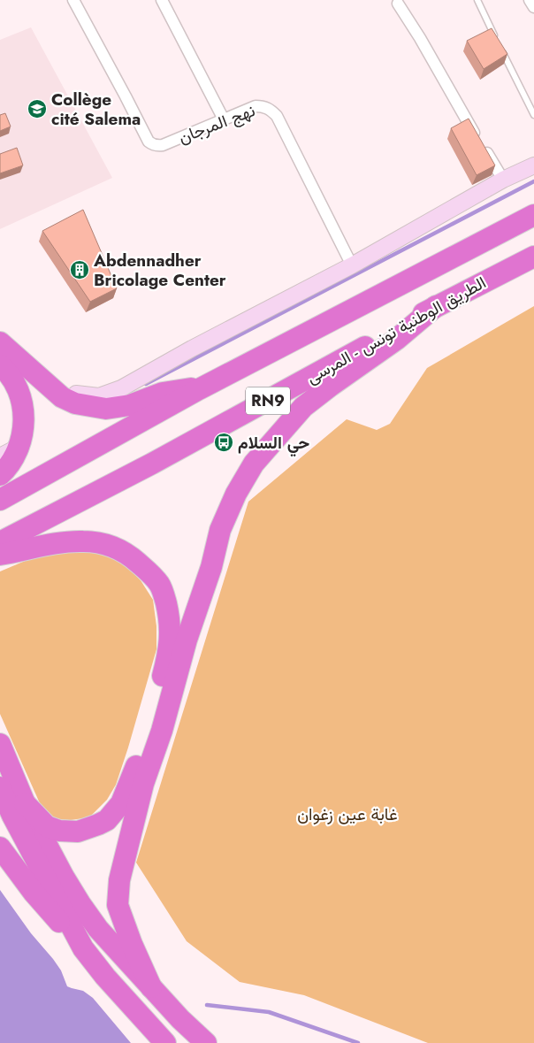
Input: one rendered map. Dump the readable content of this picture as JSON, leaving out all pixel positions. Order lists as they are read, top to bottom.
{
  "streets": {
    "highway": ["الطريق الوطنية تونس - المرسى", "RN9"],
    "street": ["نهج المرجان"]
  },
  "parks": ["غابة عين زغوان"],
  "places": {
    "school or university": ["Collège cité Salema"],
    "building": ["Abdennadher Bricolage Center"],
    "bus stop": ["حي السلام"]
  }
}
